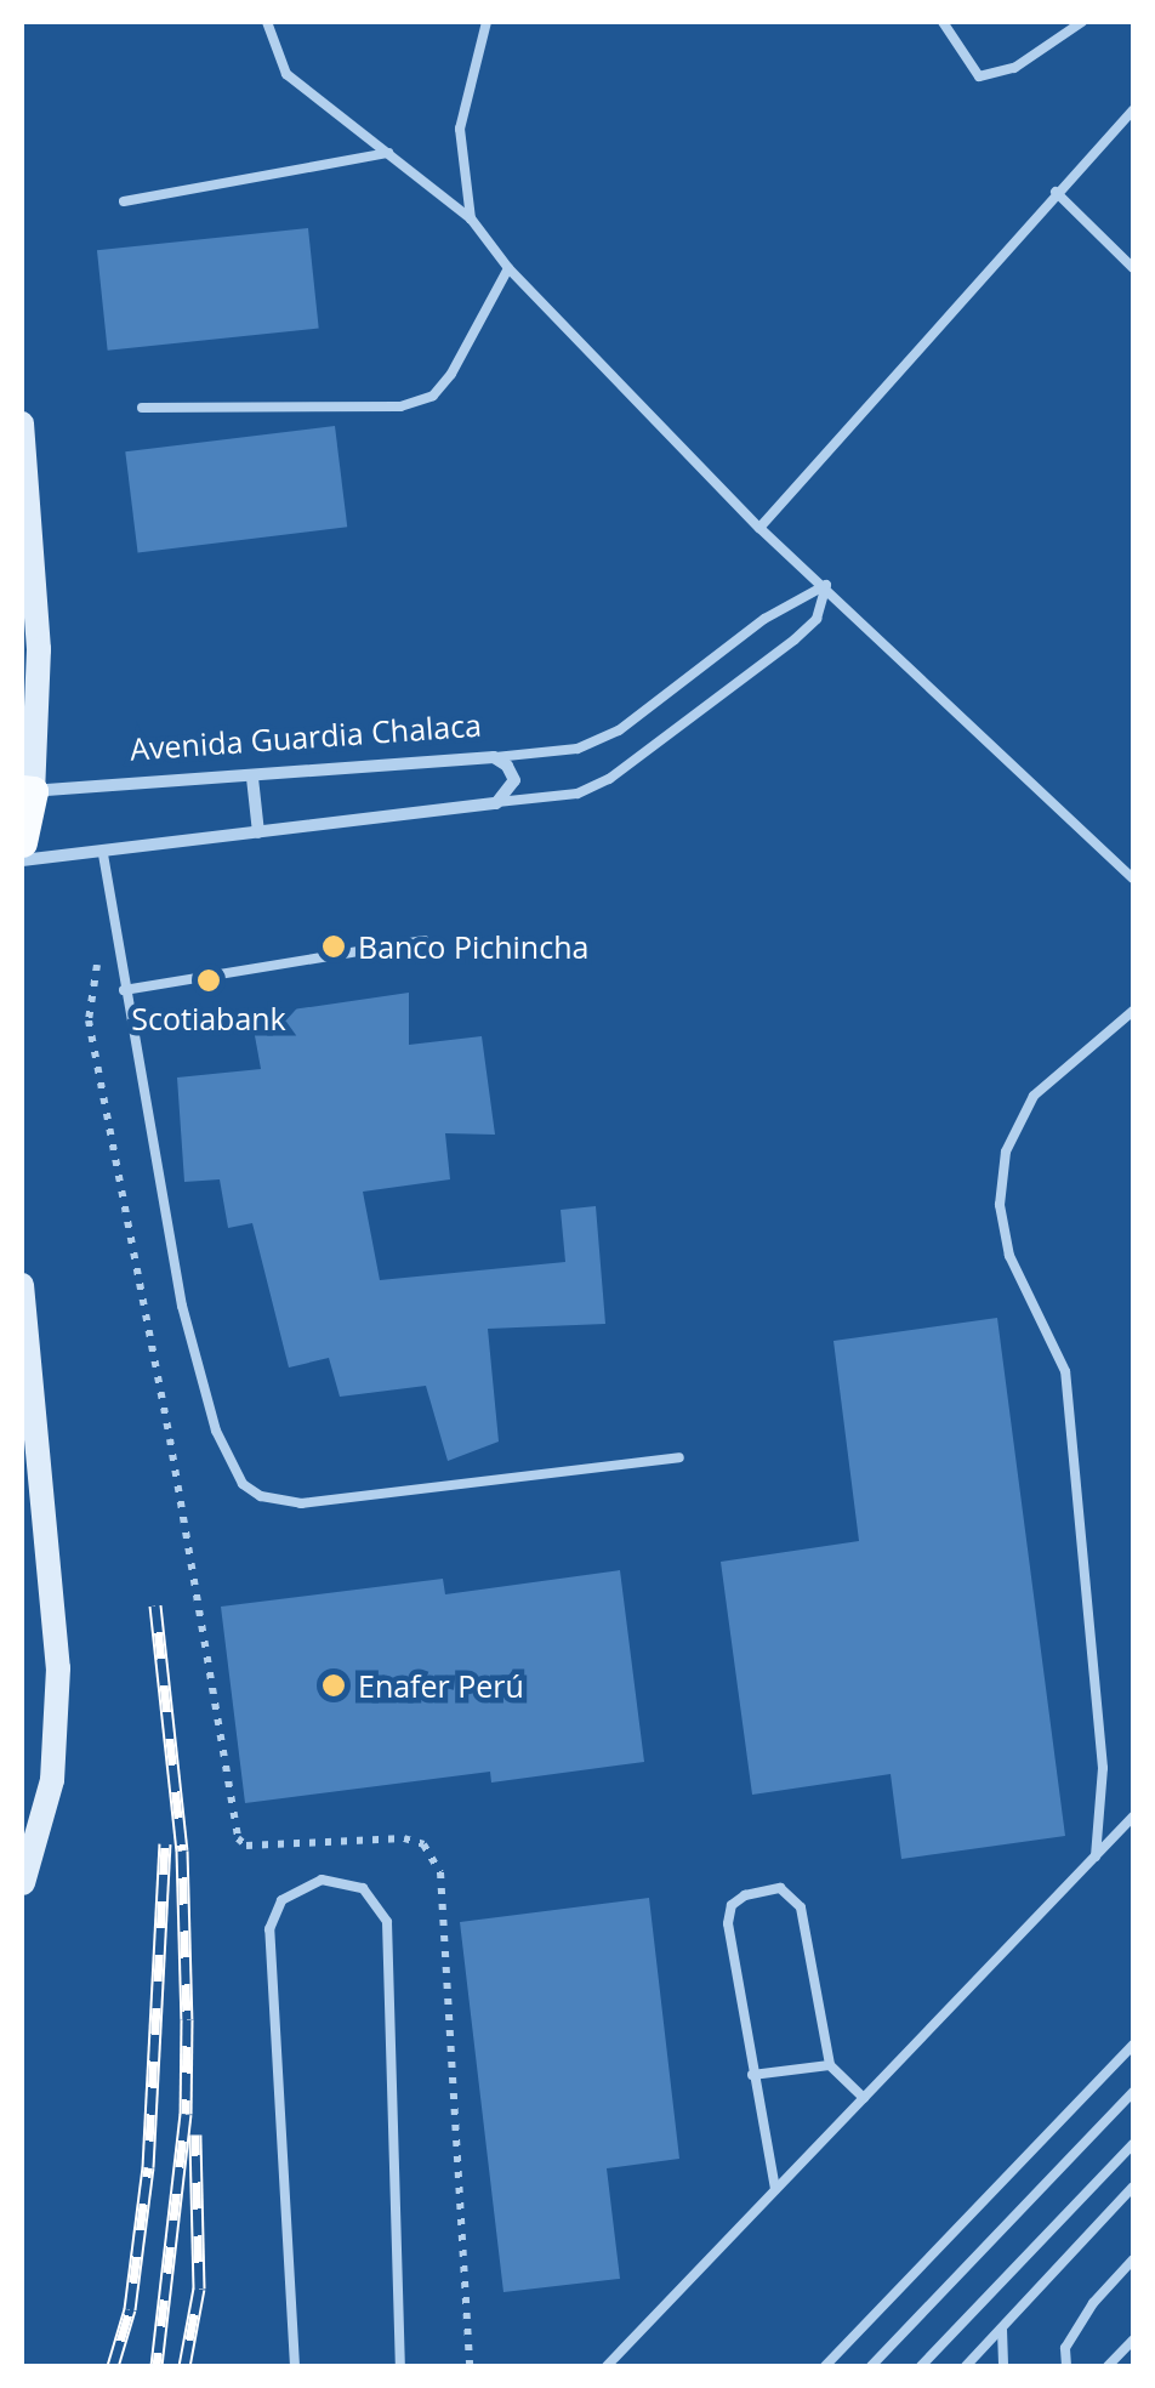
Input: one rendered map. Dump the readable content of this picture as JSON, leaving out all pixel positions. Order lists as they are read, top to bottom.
{
  "streets": {
    "street": ["Avenida Guardia Chalaca"]
  },
  "places": ["Banco Pichincha", "Scotiabank", "Enafer Perú"]
}
